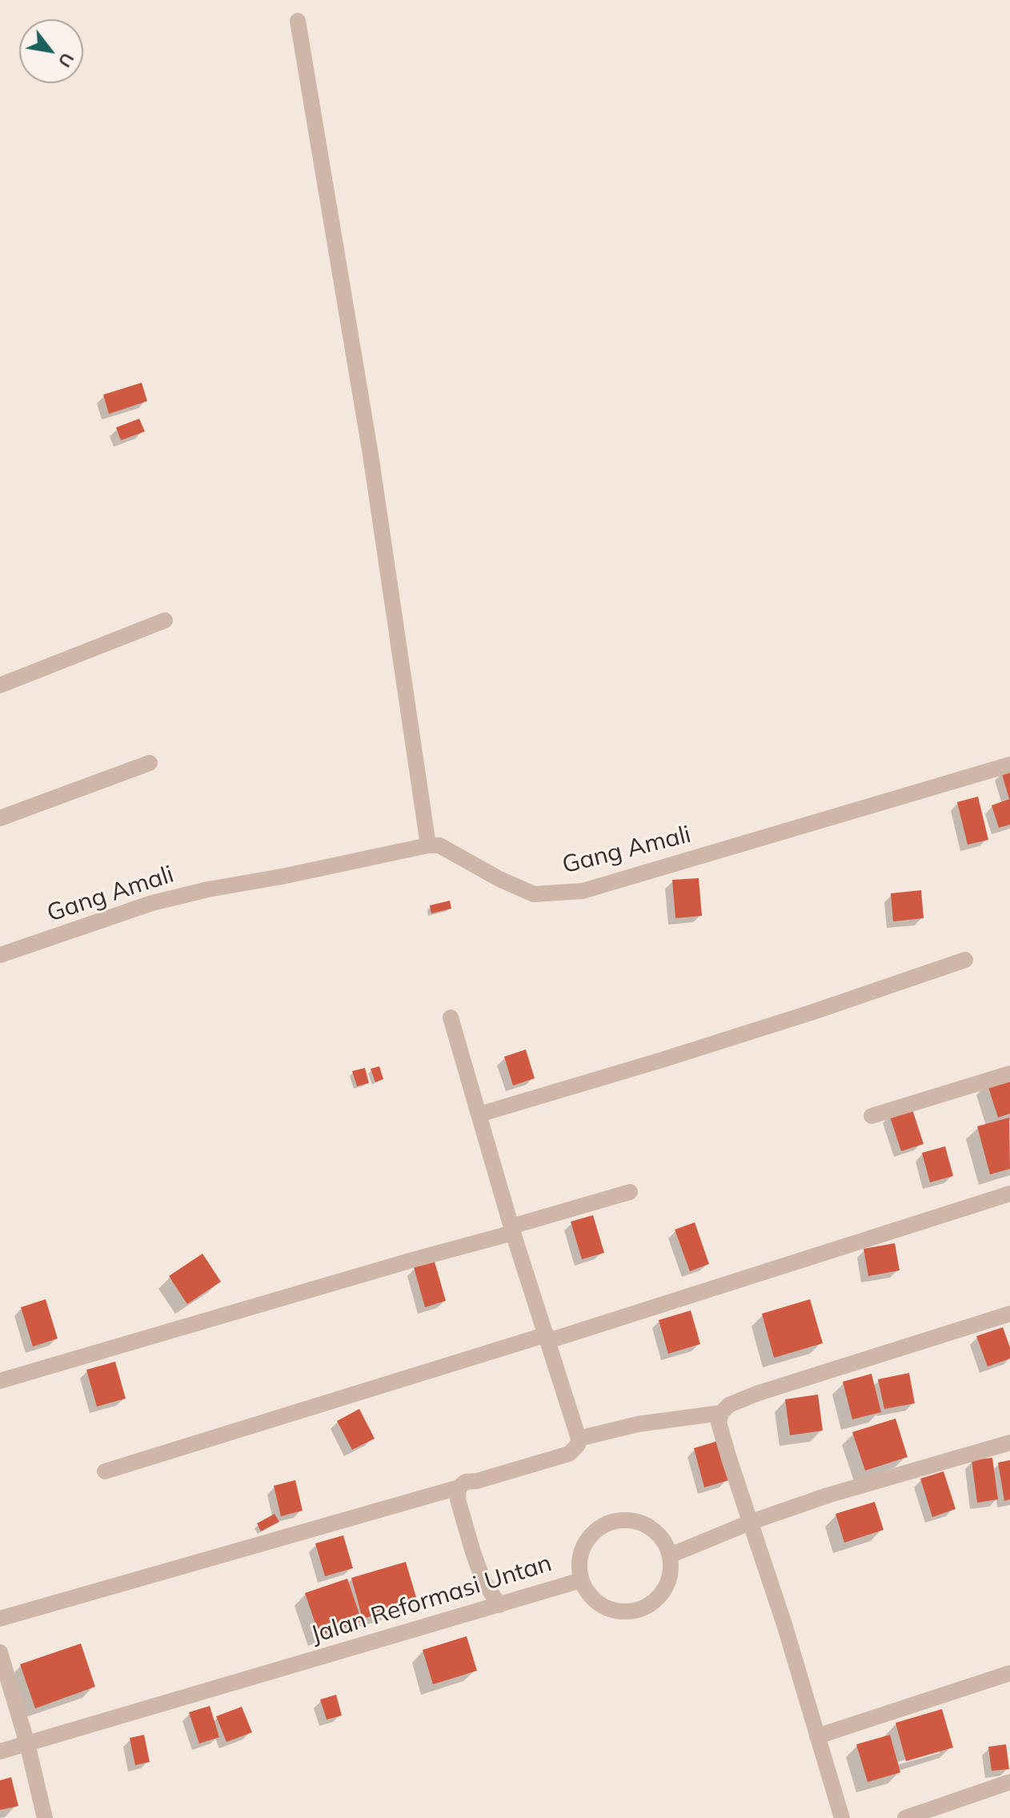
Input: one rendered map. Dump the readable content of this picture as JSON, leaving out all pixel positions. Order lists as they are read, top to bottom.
{
  "streets": {
    "street": ["Gang Amali", "Jalan Reformasi Untan"]
  },
  "north": "bottom right"
}
